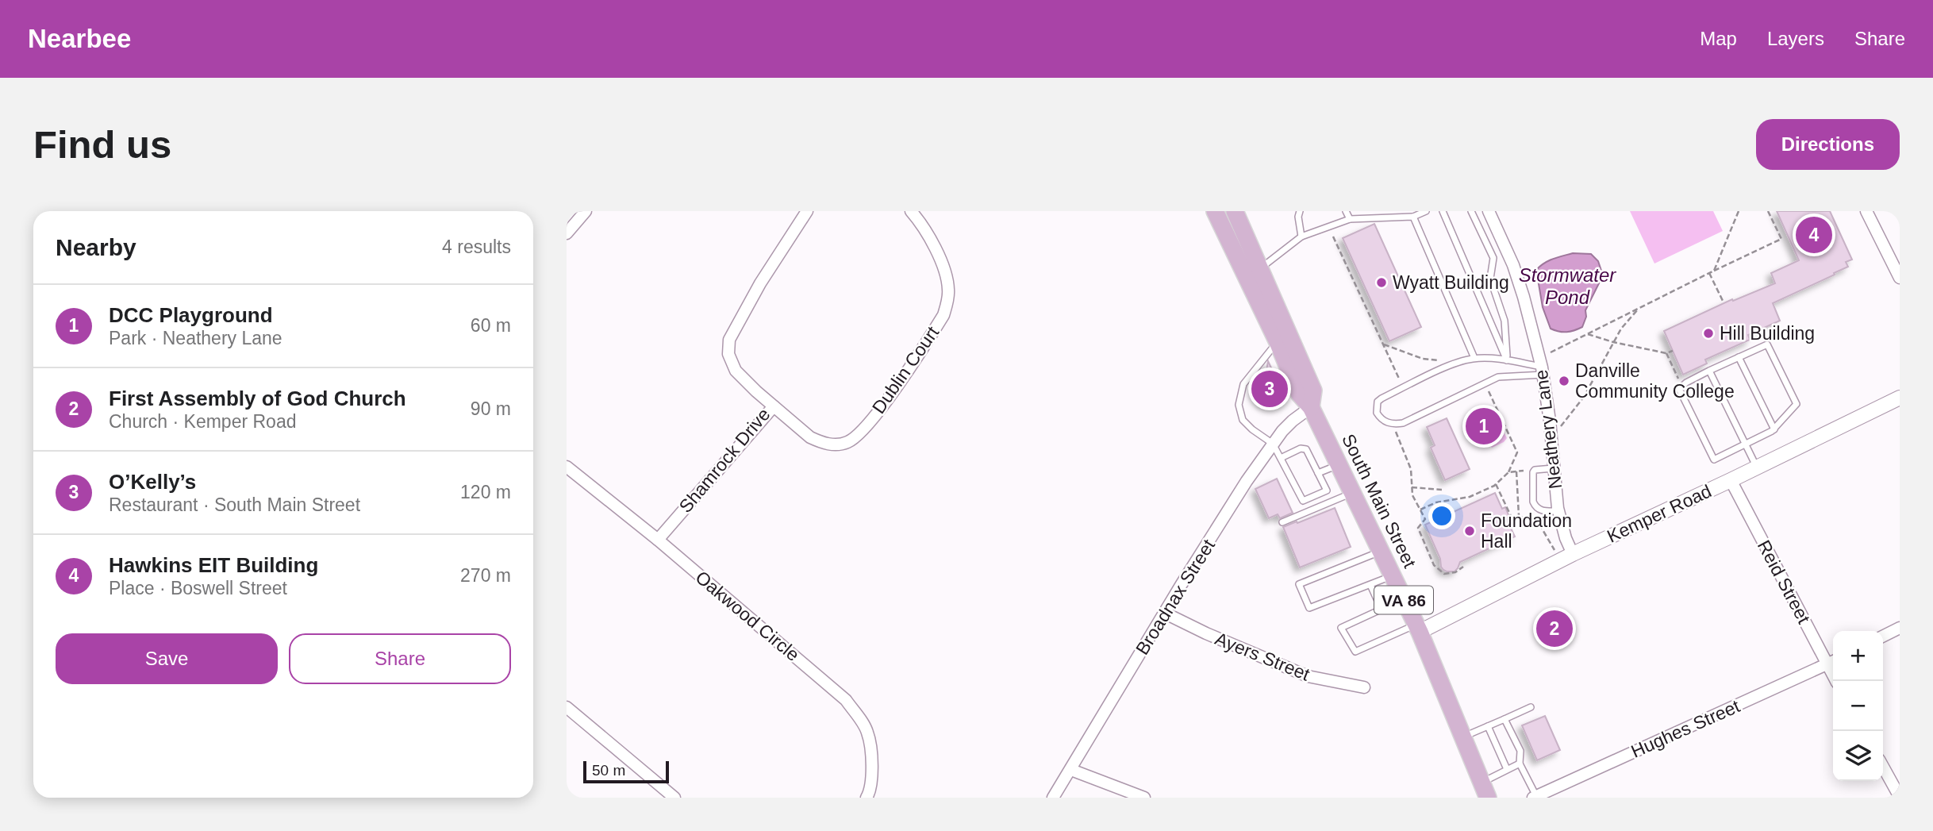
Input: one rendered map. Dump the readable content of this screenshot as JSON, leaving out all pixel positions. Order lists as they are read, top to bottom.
{
  "streets": {
    "main road": ["South Main Street", "VA 86"],
    "street": [
      "Dublin Court",
      "Neathery Lane",
      "Shamrock Drive",
      "Kemper Road",
      "Reid Street",
      "Broadnax Street",
      "Oakwood Circle",
      "Ayers Street",
      "Hughes Street"
    ]
  },
  "crossings": [
    ["Dublin Court", "Shamrock Drive"],
    ["Neathery Lane", "Kemper Road"],
    ["Shamrock Drive", "Oakwood Circle"],
    ["South Main Street", "Kemper Road"],
    ["South Main Street", "Broadnax Street"],
    ["Kemper Road", "Reid Street"],
    ["Reid Street", "Hughes Street"],
    ["Broadnax Street", "Ayers Street"]
  ],
  "water": ["Stormwater Pond"],
  "places": [
    "Wyatt Building",
    "Hill Building",
    "Danville Community College",
    "Foundation Hall"
  ],
  "scale_bar": "50 m",
  "page": {
    "header": "Nearbee",
    "nav": ["Map", "Layers", "Share"],
    "buttons": [
      "Directions",
      ["Save", "Share"]
    ],
    "title": "Find us",
    "heading": ["Nearby", "4 results"],
    "pins": [
      "4",
      "3",
      "1",
      "2"
    ],
    "list": [
      {
        "mark": "1",
        "name": "DCC Playground",
        "note": "Park · Neathery Lane",
        "value": "60 m"
      },
      {
        "mark": "2",
        "name": "First Assembly of God Church",
        "note": "Church · Kemper Road",
        "value": "90 m"
      },
      {
        "mark": "3",
        "name": "O’Kelly’s",
        "note": "Restaurant · South Main Street",
        "value": "120 m"
      },
      {
        "mark": "4",
        "name": "Hawkins EIT Building",
        "note": "Place · Boswell Street",
        "value": "270 m"
      }
    ],
    "map_buttons": ["+", "−"],
    "scale": "50 m"
  }
}
